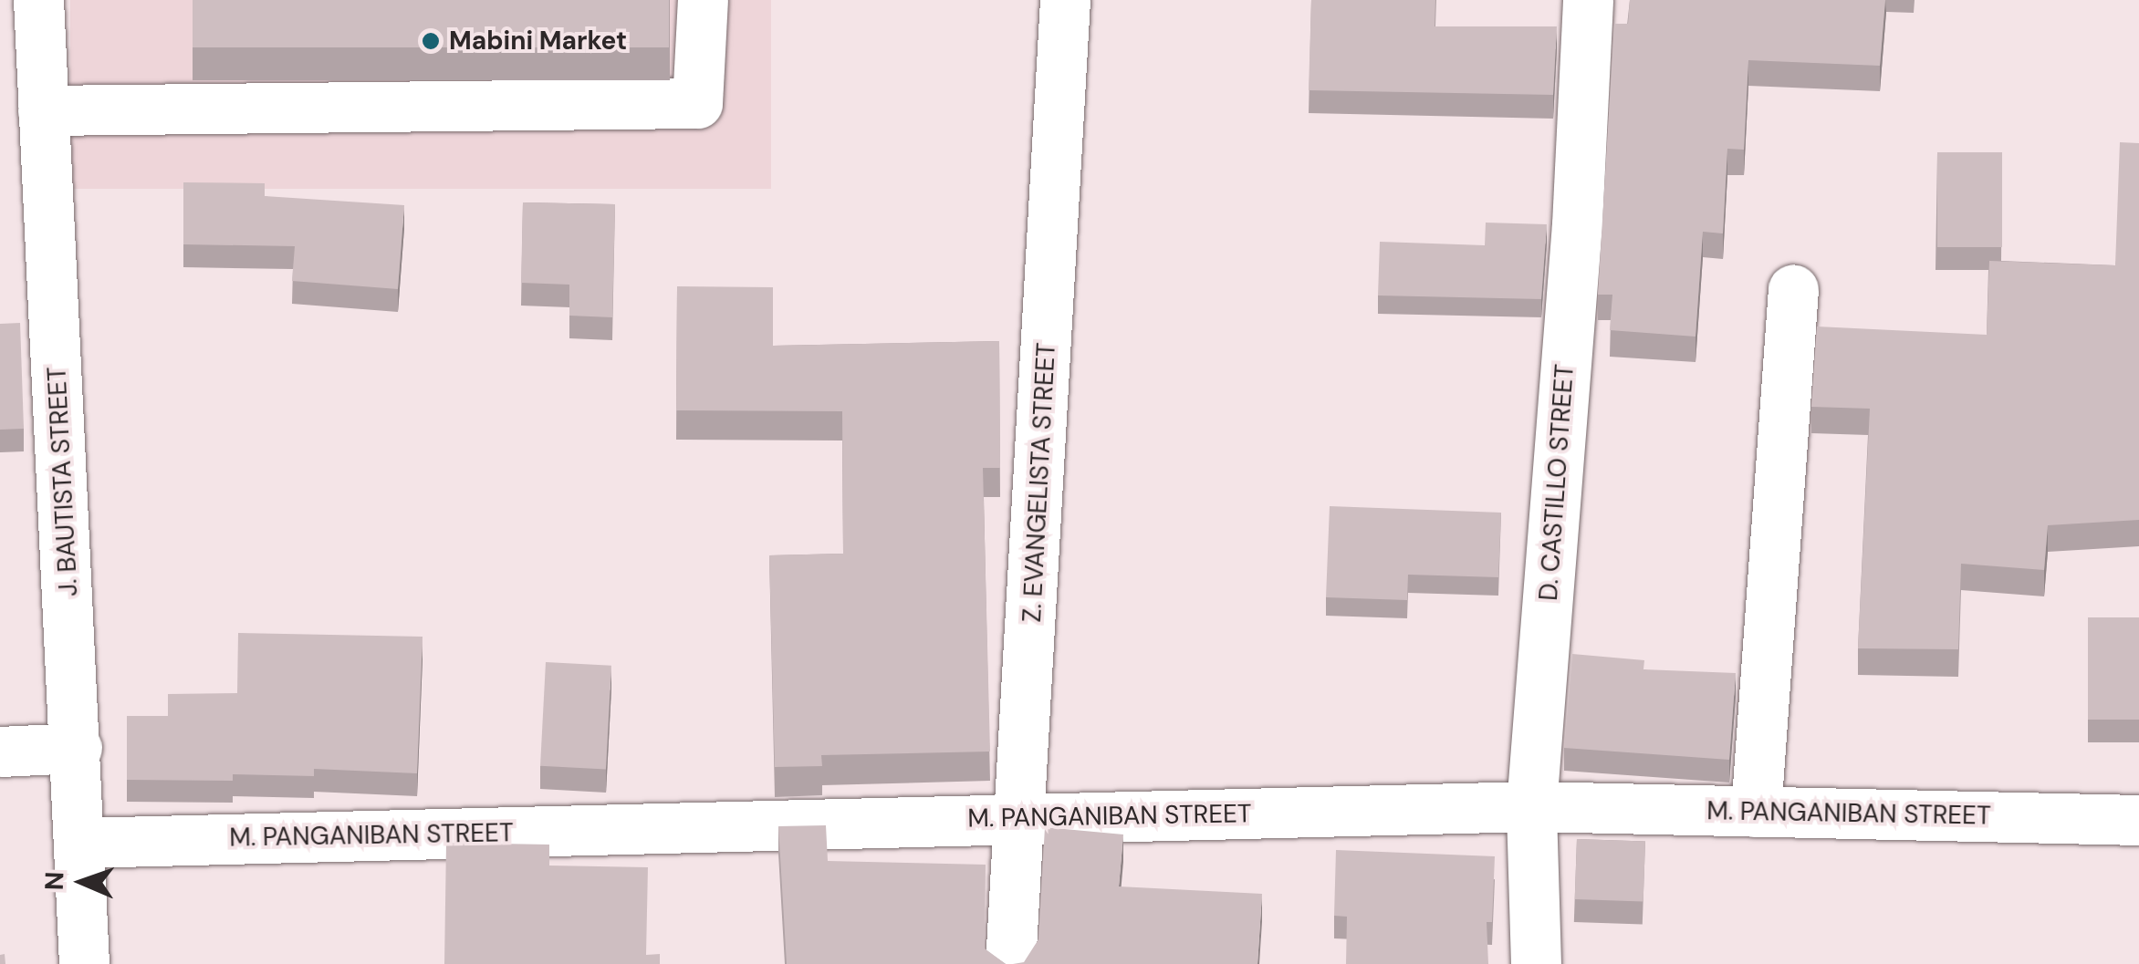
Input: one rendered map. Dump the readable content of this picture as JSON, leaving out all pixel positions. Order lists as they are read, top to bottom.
{
  "streets": {
    "street": [
      "J. BAUTISTA STREET",
      "Z. EVANGELISTA STREET",
      "D. CASTILLO STREET",
      "M. PANGANIBAN STREET"
    ]
  },
  "crossings": [
    ["J. BAUTISTA STREET", "M. PANGANIBAN STREET"],
    ["Z. EVANGELISTA STREET", "M. PANGANIBAN STREET"],
    ["D. CASTILLO STREET", "M. PANGANIBAN STREET"]
  ],
  "places": ["Mabini Market"],
  "north": "left"
}
